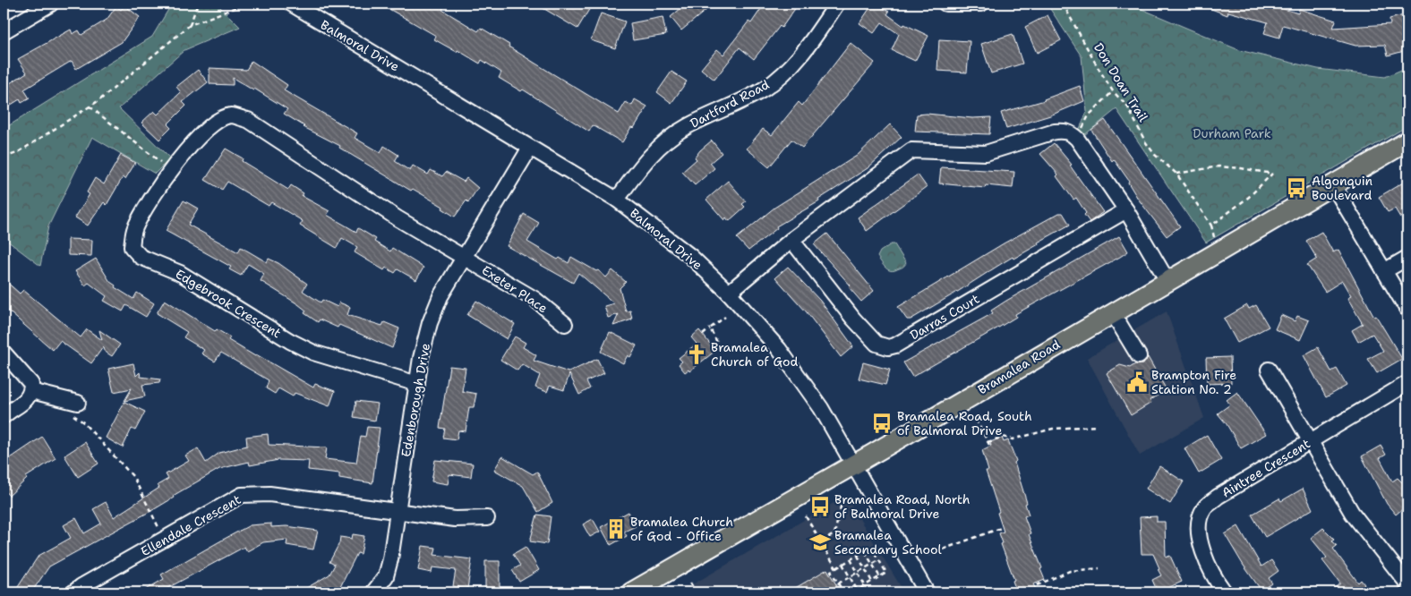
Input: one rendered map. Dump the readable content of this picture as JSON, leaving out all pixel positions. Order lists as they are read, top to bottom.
{
  "streets": {
    "main road": ["Bramalea Road"],
    "street": [
      "Balmoral Drive",
      "Dartford Road",
      "Exeter Place",
      "Edgebrook Crescent",
      "Darras Court",
      "Edenborough Drive",
      "Aintree Crescent",
      "Ellendale Crescent"
    ],
    "path": ["Don Doan Trail"]
  },
  "crossings": [
    ["Balmoral Drive", "Dartford Road"],
    ["Balmoral Drive", "Bramalea Road"],
    ["Balmoral Drive", "Edenborough Drive"],
    ["Don Doan Trail", "Bramalea Road"],
    ["Exeter Place", "Edgebrook Crescent"],
    ["Exeter Place", "Edenborough Drive"],
    ["Edgebrook Crescent", "Edenborough Drive"],
    ["Edenborough Drive", "Ellendale Crescent"]
  ],
  "parks": ["Durham Park"],
  "places": {
    "bus stop": ["Algonquin Boulevard", "Bramalea Road, South of Balmoral Drive", "Bramalea Road, North of Balmoral Drive"],
    "church": ["Bramalea Church of God"],
    "public building": ["Brampton Fire Station No. 2"],
    "building": ["Bramalea Church of God - Office"],
    "school or university": ["Bramalea Secondary School"]
  }
}
